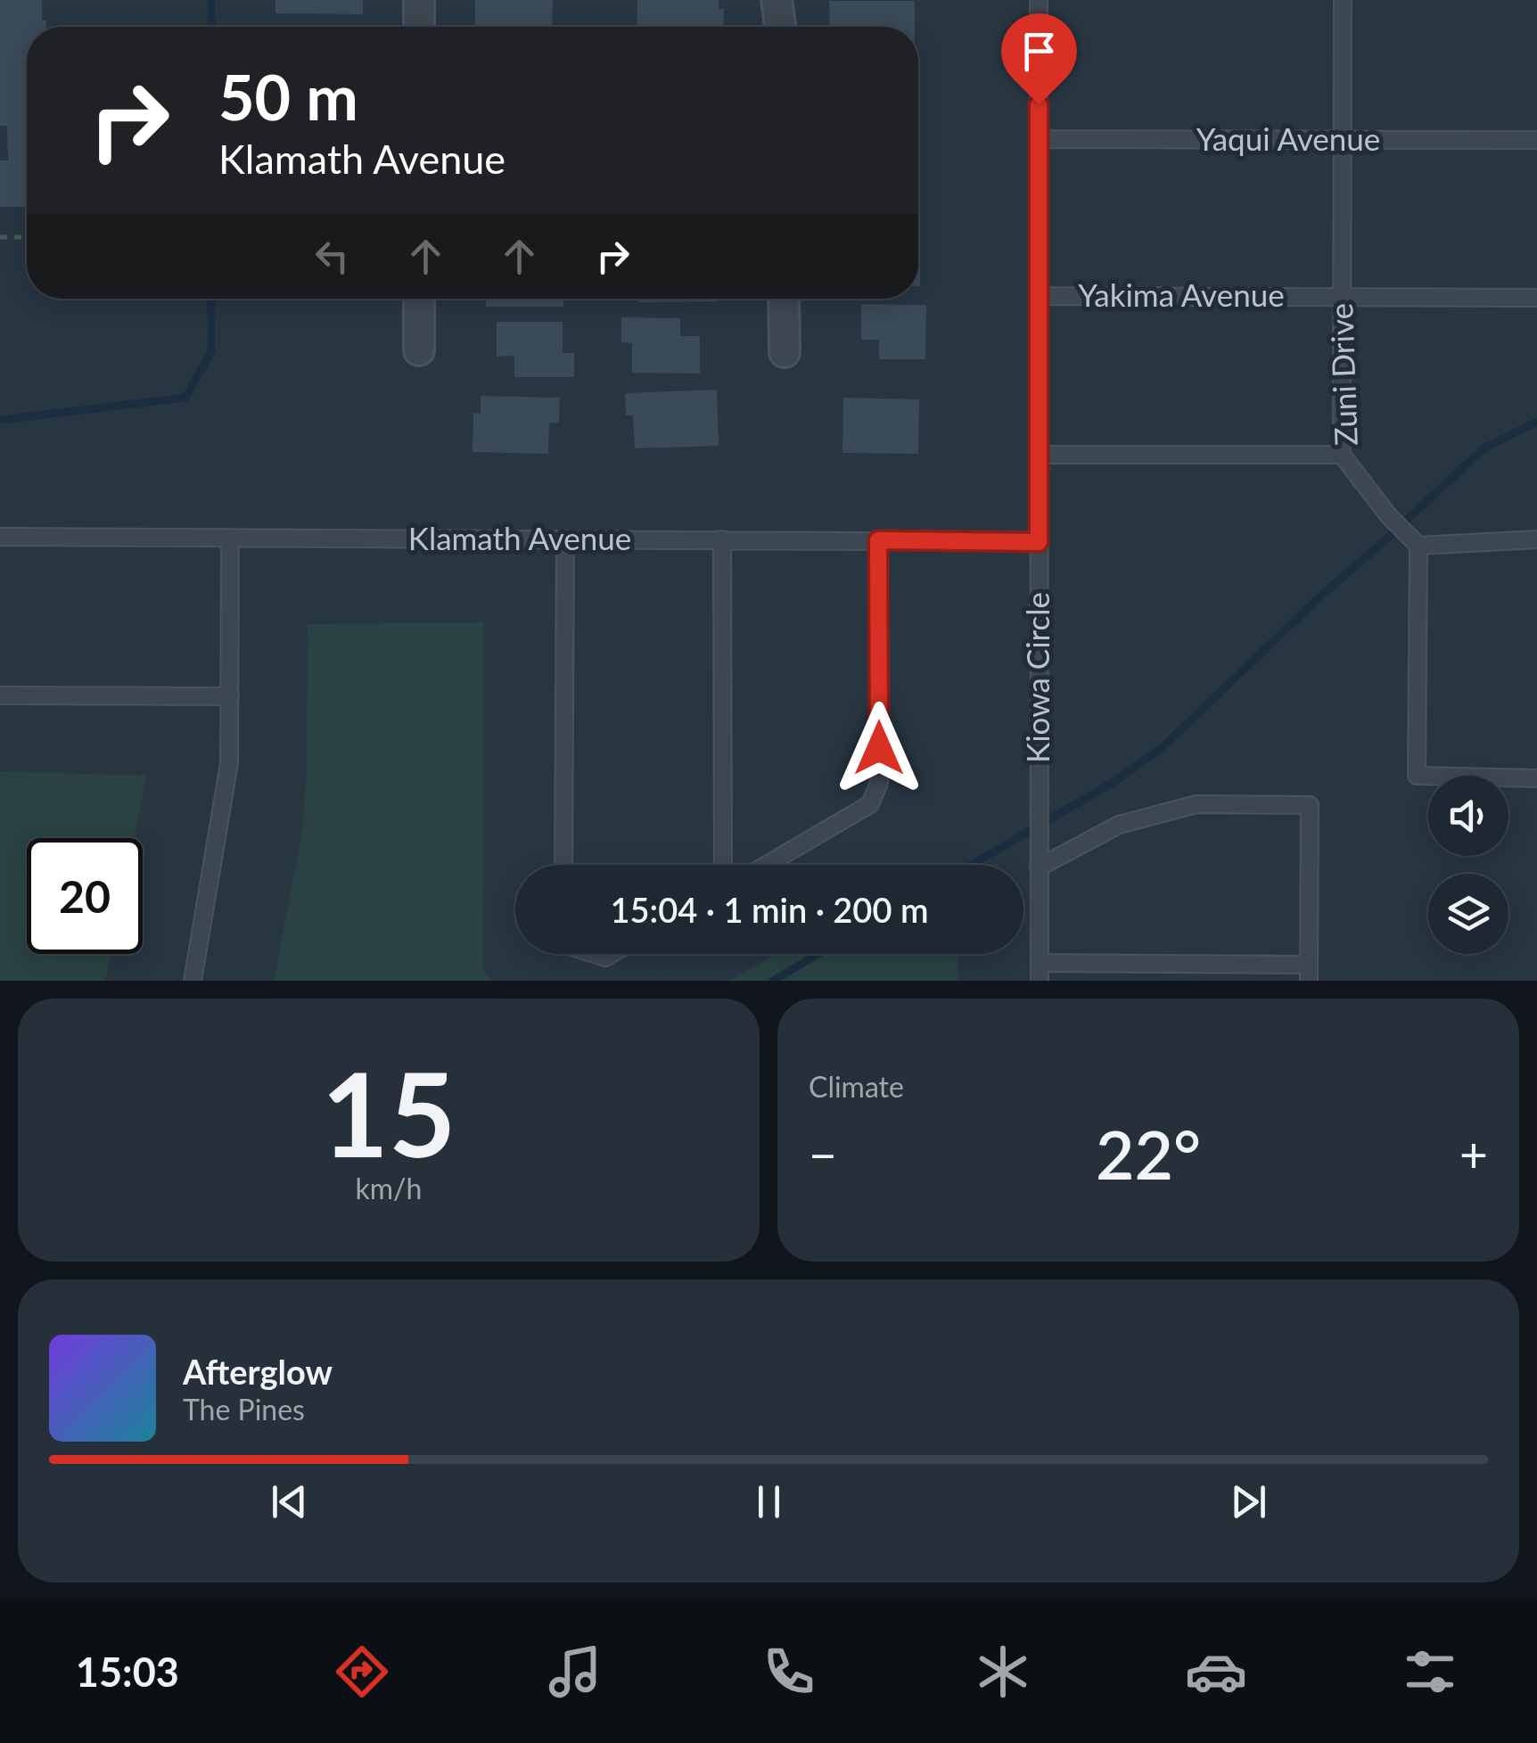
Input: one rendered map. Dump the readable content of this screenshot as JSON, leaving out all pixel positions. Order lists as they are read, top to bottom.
{
  "streets": {
    "lane": [
      "Yaqui Avenue",
      "Yakima Avenue",
      "Zuni Drive",
      "Klamath Avenue",
      "Kiowa Circle"
    ]
  },
  "crossings": [
    ["Yaqui Avenue", "Zuni Drive"],
    ["Yaqui Avenue", "Kiowa Circle"],
    ["Yakima Avenue", "Zuni Drive"],
    ["Yakima Avenue", "Kiowa Circle"],
    ["Klamath Avenue", "Kiowa Circle"]
  ],
  "page": {
    "turn": ["50 m", "Klamath Avenue"],
    "limit": "20",
    "trip": "15:04 · 1 min · 200 m",
    "tile": [
      ["15", "km/h"],
      "Climate"
    ],
    "heat": ["−", "22°", "+"],
    "song": ["Afterglow", "The Pines"],
    "tabs": "15:03"
  }
}
